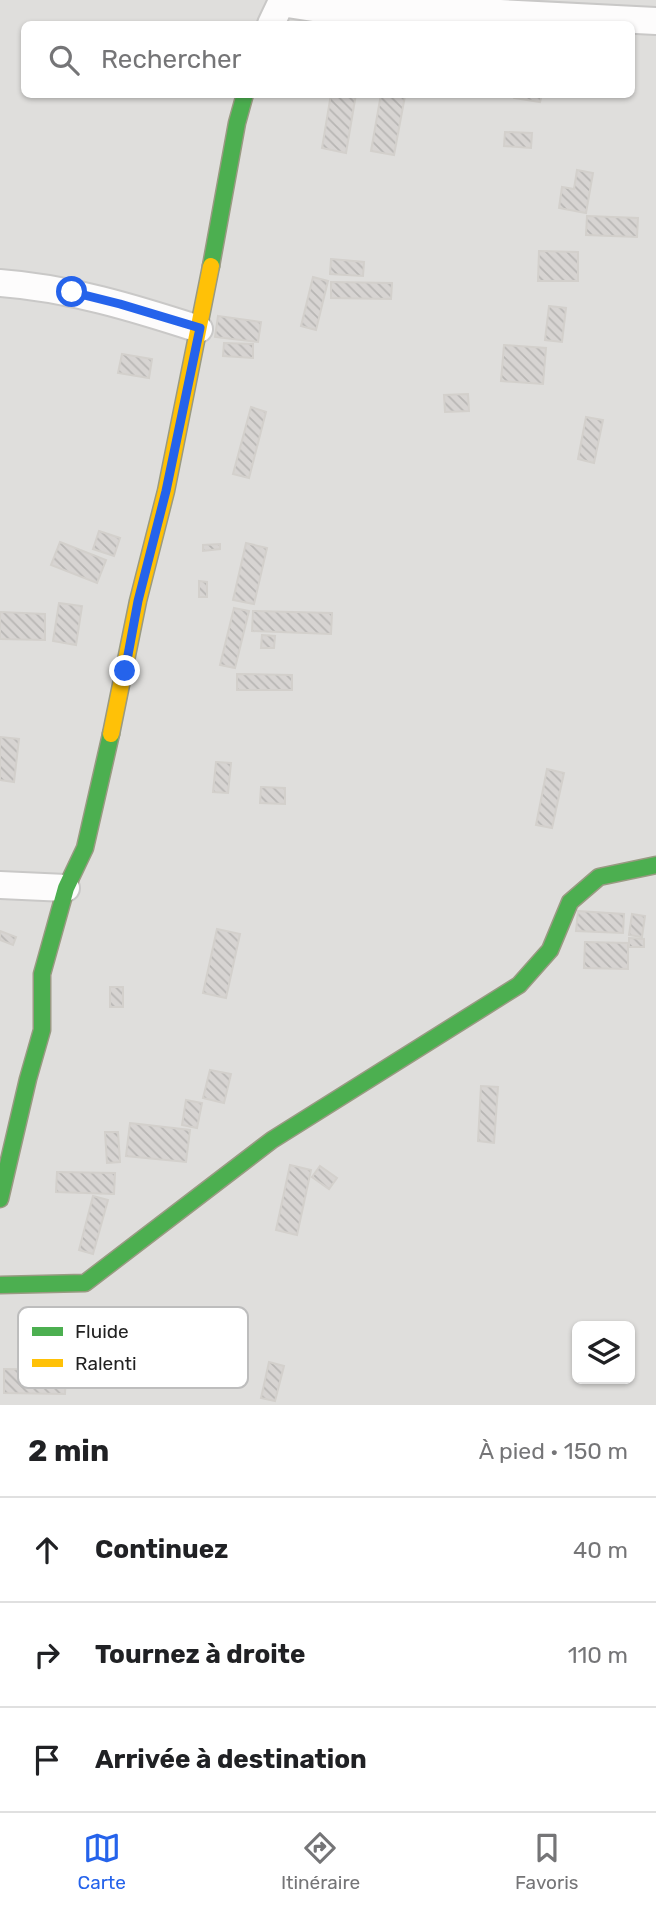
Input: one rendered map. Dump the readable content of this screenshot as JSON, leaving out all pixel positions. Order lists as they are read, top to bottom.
{
  "legend": ["Fluide", "Ralenti"],
  "page": {
    "search": "Rechercher",
    "heading": ["2 min", "À pied · 150 m"],
    "list": [
      ["Continuez", "40 m"],
      ["Tournez à droite", "110 m"],
      "Arrivée à destination"
    ],
    "nav": ["Carte", "Itinéraire", "Favoris"]
  }
}
